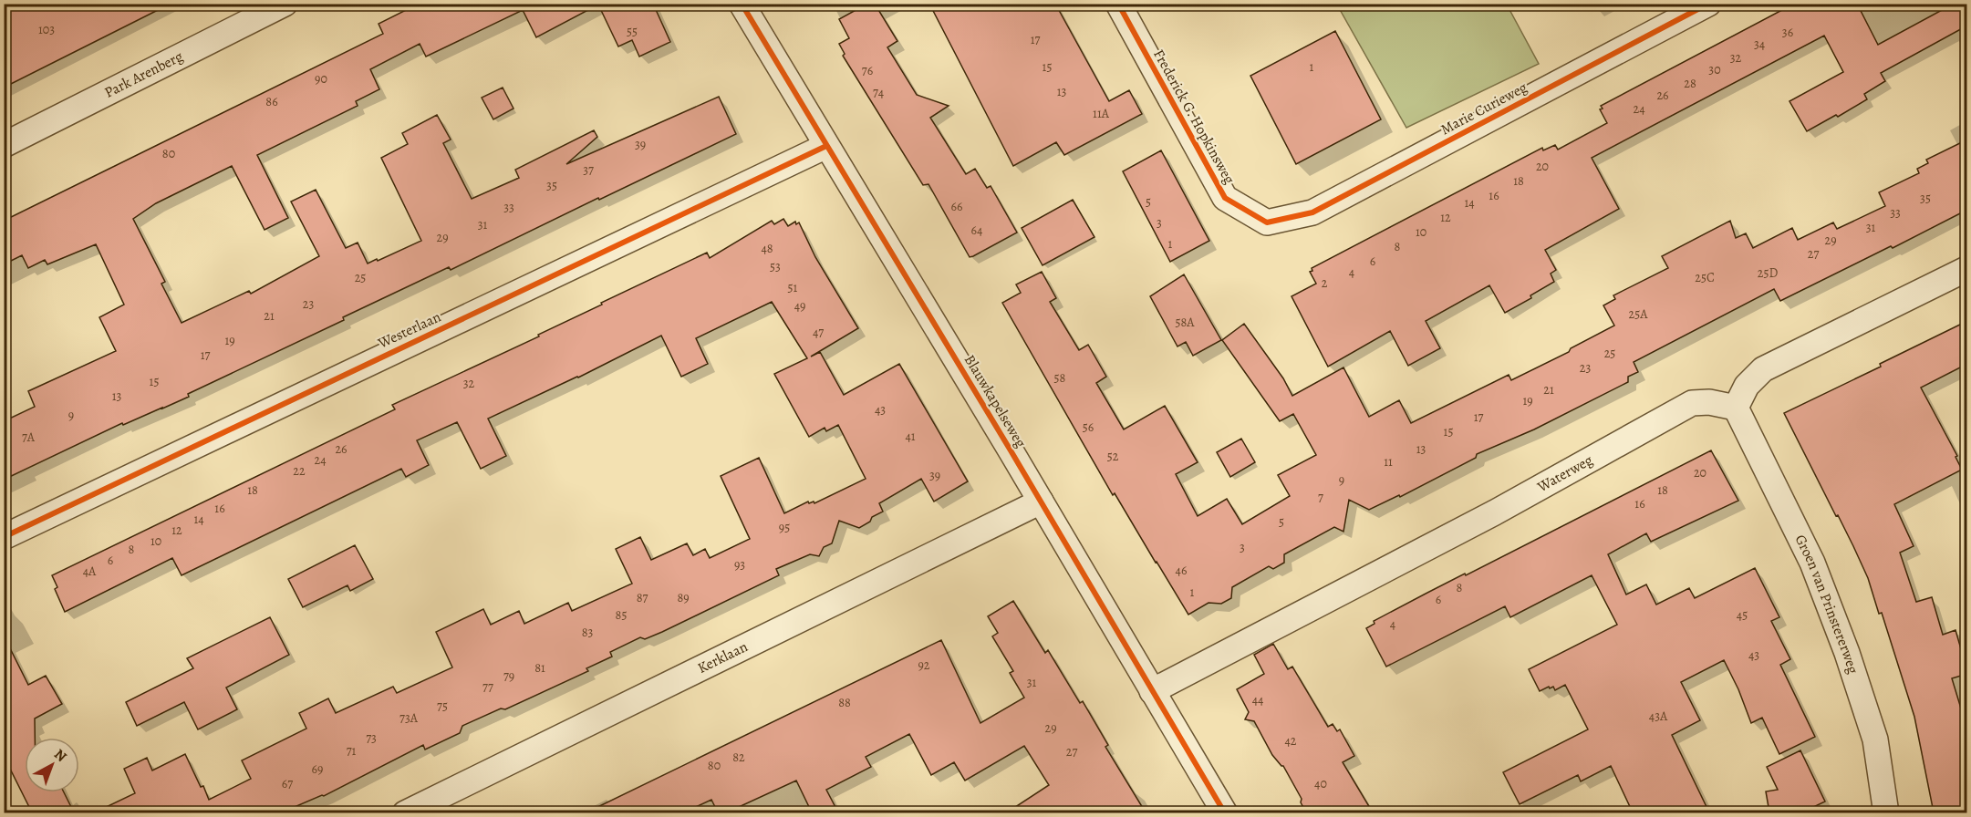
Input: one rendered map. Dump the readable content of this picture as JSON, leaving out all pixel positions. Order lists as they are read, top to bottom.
{
  "streets": {
    "street": [
      "Park Arenberg",
      "Marie Curieweg",
      "Frederick G. Hopkinsweg",
      "Westerlaan",
      "Blauwkapelseweg",
      "Waterweg",
      "Groen van Prinstererweg",
      "Kerklaan"
    ]
  },
  "crossings": [
    ["Marie Curieweg", "Frederick G. Hopkinsweg"],
    ["Westerlaan", "Blauwkapelseweg"],
    ["Blauwkapelseweg", "Waterweg"],
    ["Blauwkapelseweg", "Kerklaan"],
    ["Waterweg", "Groen van Prinstererweg"]
  ],
  "house_numbers": [
    "103",
    "55",
    "36",
    "17",
    "34",
    "32",
    "15",
    "1",
    "30",
    "76",
    "90",
    "28",
    "13",
    "74",
    "26",
    "86",
    "24",
    "11A",
    "39",
    "80",
    "20",
    "37",
    "18",
    "35",
    "16",
    "35",
    "5",
    "14",
    "66",
    "33",
    "33",
    "12",
    "3",
    "31",
    "31",
    "64",
    "10",
    "29",
    "29",
    "1",
    "8",
    "48",
    "27",
    "6",
    "53",
    "4",
    "25D",
    "25",
    "25C",
    "2",
    "51",
    "23",
    "49",
    "25A",
    "21",
    "58A",
    "47",
    "19",
    "25",
    "17",
    "23",
    "58",
    "15",
    "32",
    "21",
    "13",
    "19",
    "43",
    "9",
    "17",
    "56",
    "15",
    "41",
    "7A",
    "26",
    "13",
    "52",
    "24",
    "11",
    "22",
    "20",
    "39",
    "9",
    "18",
    "18",
    "7",
    "16",
    "16",
    "14",
    "5",
    "95",
    "12",
    "10",
    "3",
    "8",
    "6",
    "93",
    "46",
    "4A",
    "8",
    "1",
    "87",
    "89",
    "6",
    "85",
    "45",
    "4",
    "83",
    "43",
    "92",
    "81",
    "79",
    "31",
    "77",
    "44",
    "88",
    "75",
    "43A",
    "73A",
    "29",
    "73",
    "42",
    "71",
    "27",
    "82",
    "80",
    "69",
    "67",
    "40"
  ],
  "north": "top right"
}
